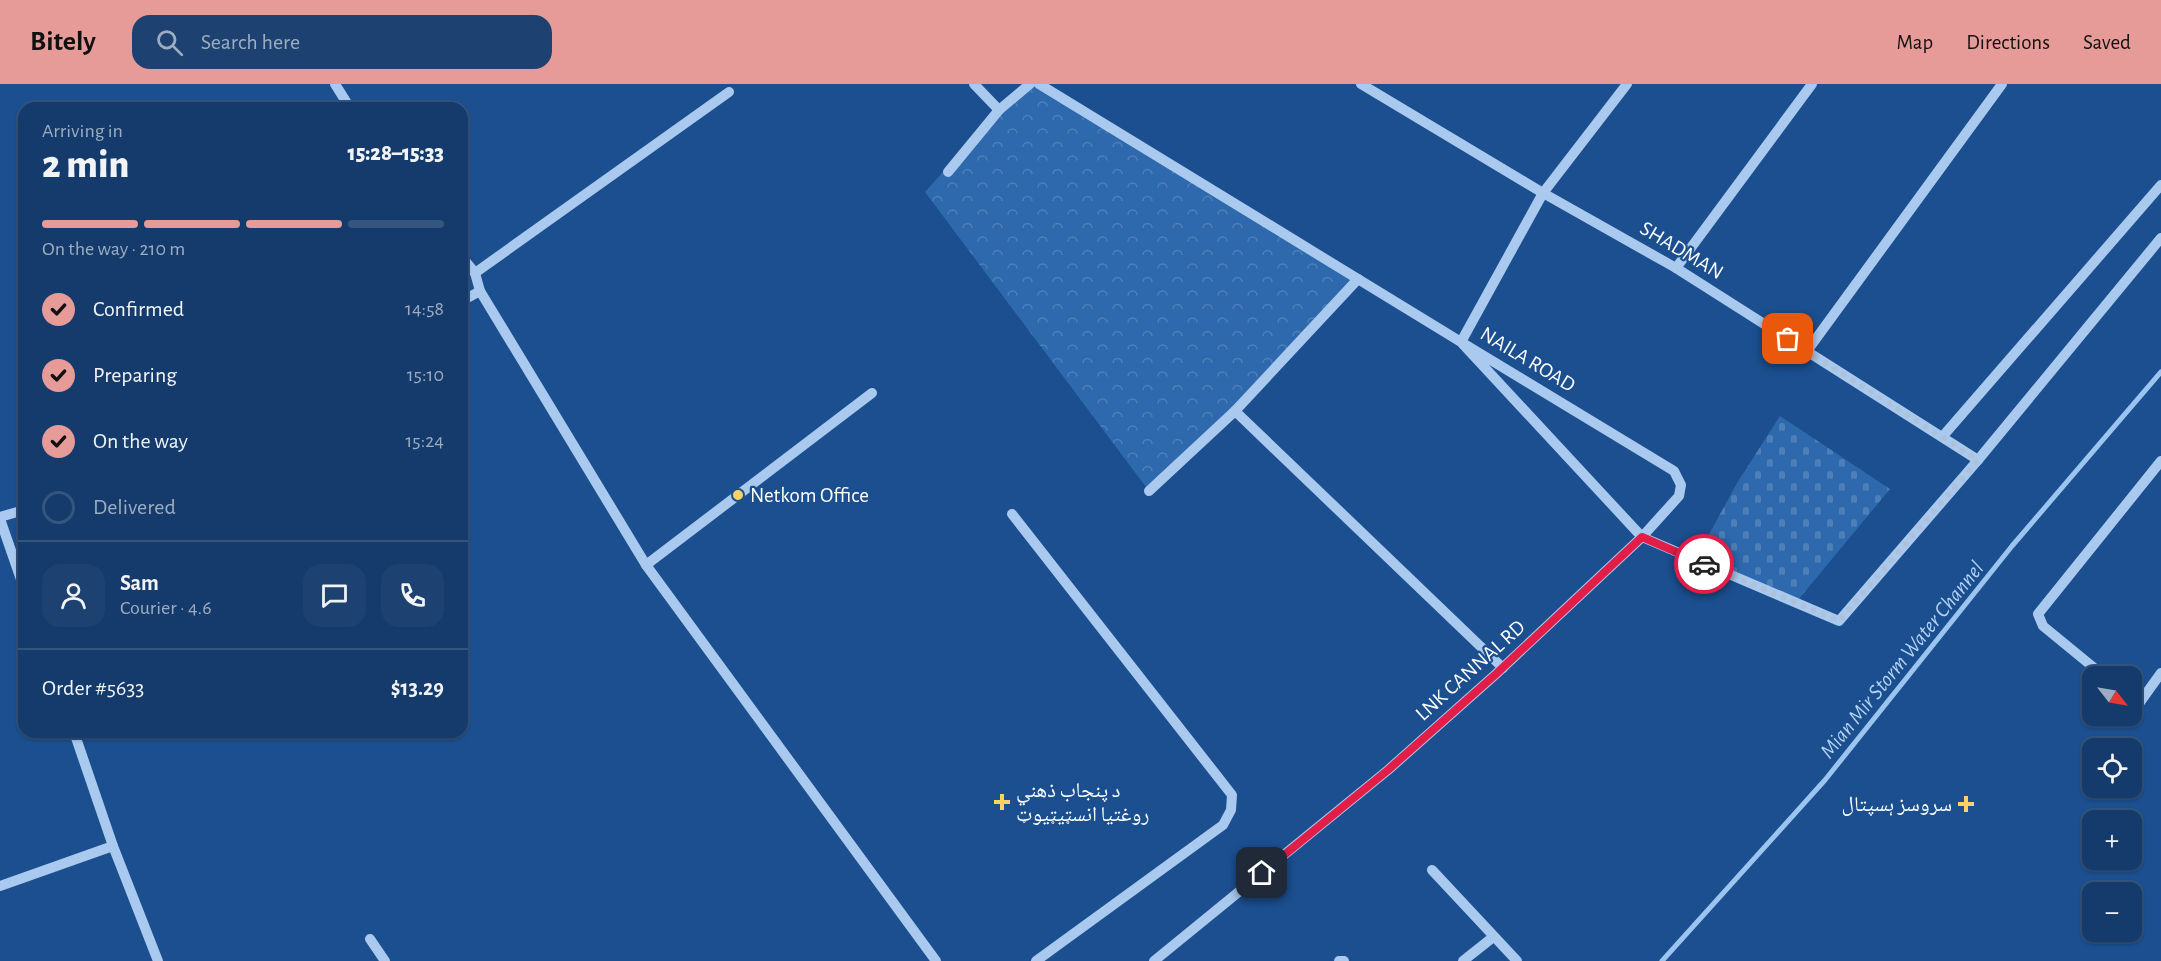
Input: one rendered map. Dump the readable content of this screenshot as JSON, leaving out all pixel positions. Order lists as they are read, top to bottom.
{
  "streets": {
    "street": ["SHADMAN", "NAILA ROAD", "LNK CANNAL RD"]
  },
  "crossings": [
    ["SHADMAN", "NAILA ROAD"],
    ["NAILA ROAD", "LNK CANNAL RD"]
  ],
  "water": ["Mian Mir Storm Water Channel"],
  "places": {
    "other": ["Netkom Office"],
    "health": ["د پنجاب ذهني روغتیا انسټیټیوټ", "سروسز ہسپتال"]
  },
  "north": "bottom right",
  "page": {
    "header": "Bitely",
    "search": "Search here",
    "nav": ["Map", "Directions", "Saved"],
    "heading": ["2 min", "Arriving in", "15:28–15:33"],
    "panel": [
      "Sam",
      "Courier · 4.6",
      "Order #5633",
      "$13.29"
    ],
    "bar": "On the way · 210 m",
    "list": [
      ["Confirmed", "14:58"],
      ["Preparing", "15:10"],
      ["On the way", "15:24"],
      "Delivered"
    ],
    "map_buttons": ["+", "−"]
  }
}
